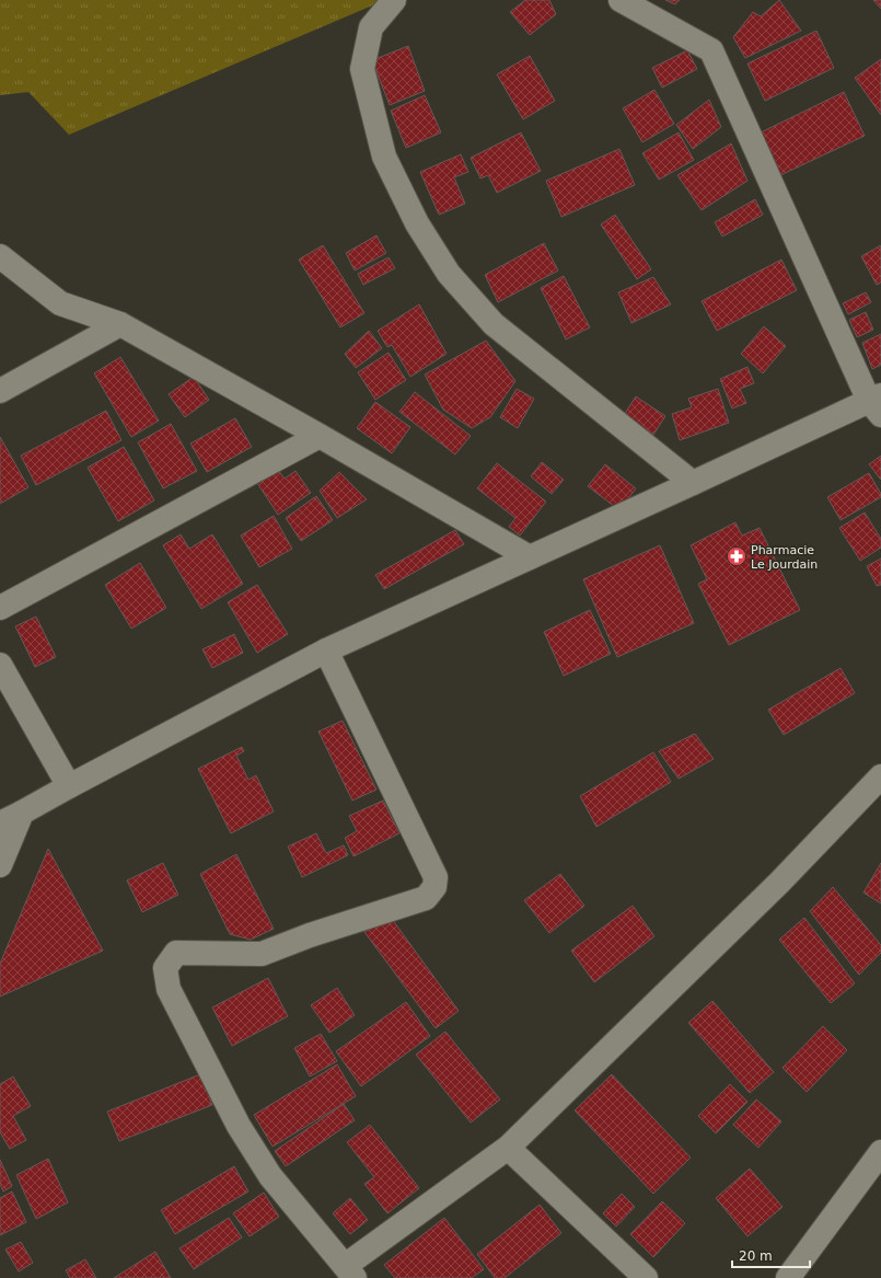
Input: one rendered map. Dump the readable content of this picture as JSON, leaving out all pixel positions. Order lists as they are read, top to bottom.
{
  "places": {
    "pharmacy": ["Pharmacie Le Jourdain"]
  },
  "scale_bar": "20 m"
}
